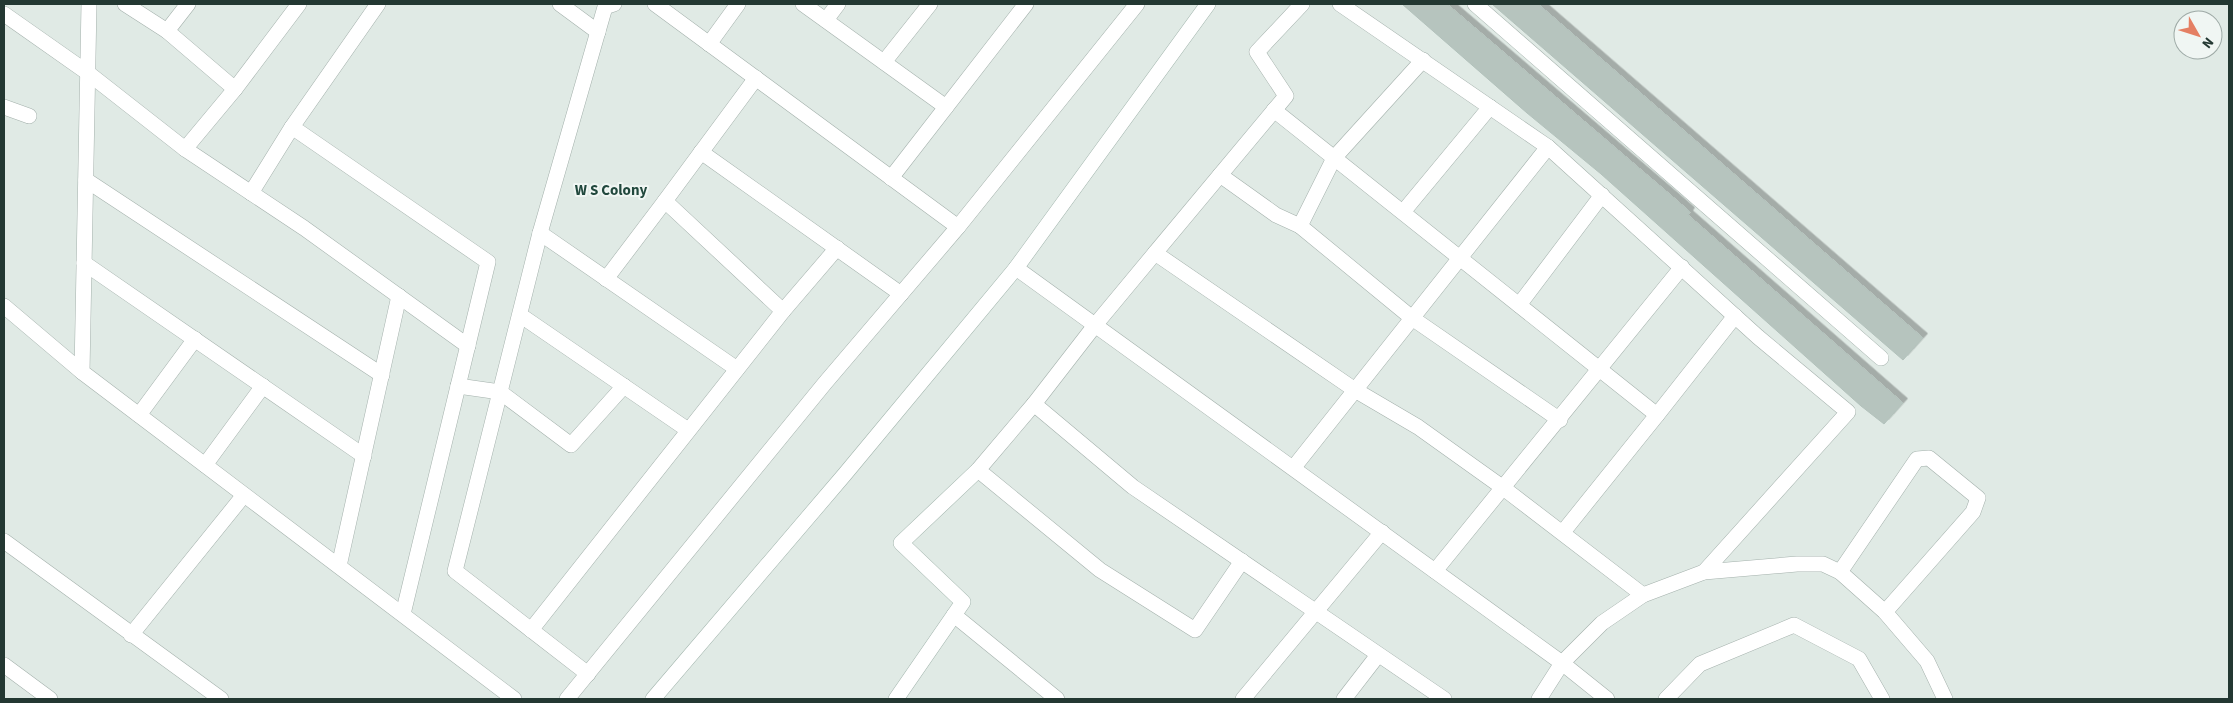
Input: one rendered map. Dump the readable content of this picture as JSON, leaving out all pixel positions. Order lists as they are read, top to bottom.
{
  "districts": ["W S Colony"],
  "north": "bottom right"
}
